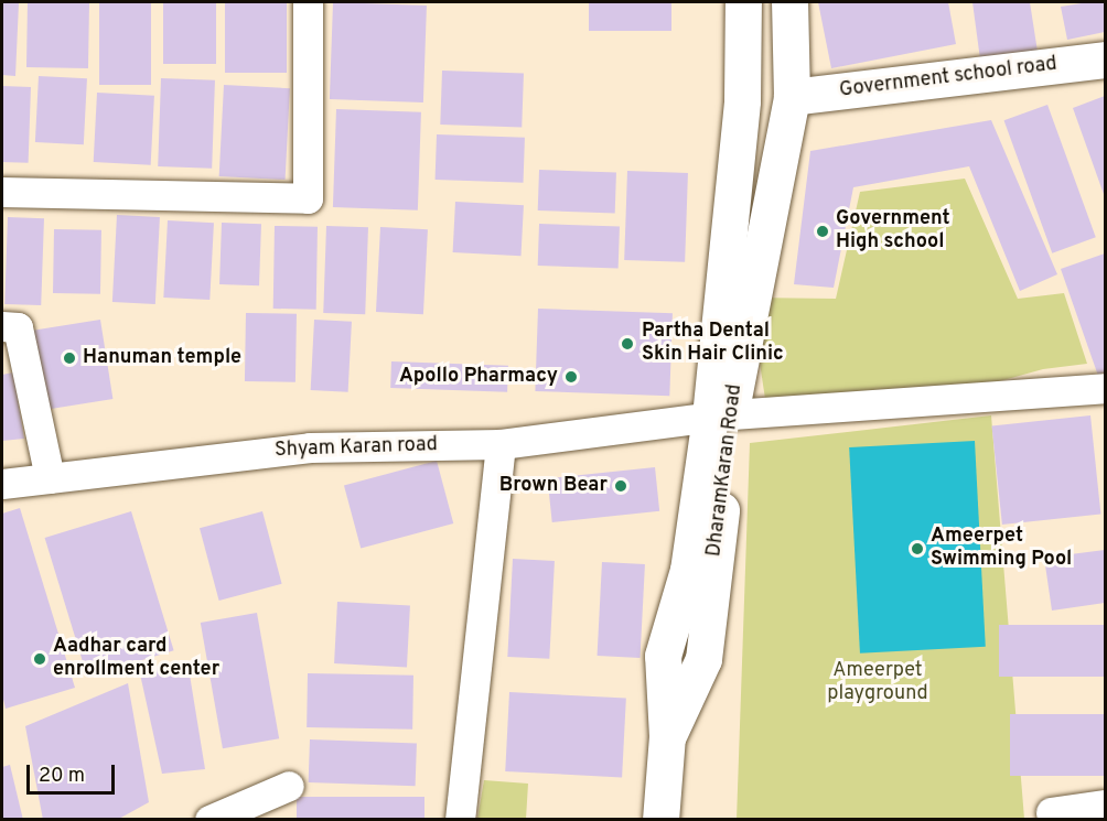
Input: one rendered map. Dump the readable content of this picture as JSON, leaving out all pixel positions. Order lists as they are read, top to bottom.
{
  "streets": {
    "street": ["Government school road", "Shyam Karan road", "DharamKaran Road"]
  },
  "crossings": [
    ["Government school road", "DharamKaran Road"],
    ["Shyam Karan road", "DharamKaran Road"]
  ],
  "parks": ["Ameerpet playground"],
  "places": [
    "Government High school",
    "Partha Dental Skin Hair Clinic",
    "Hanuman temple",
    "Apollo Pharmacy",
    "Brown Bear",
    "Ameerpet Swimming Pool",
    "Aadhar card enrollment center"
  ],
  "scale_bar": "20 m"
}
